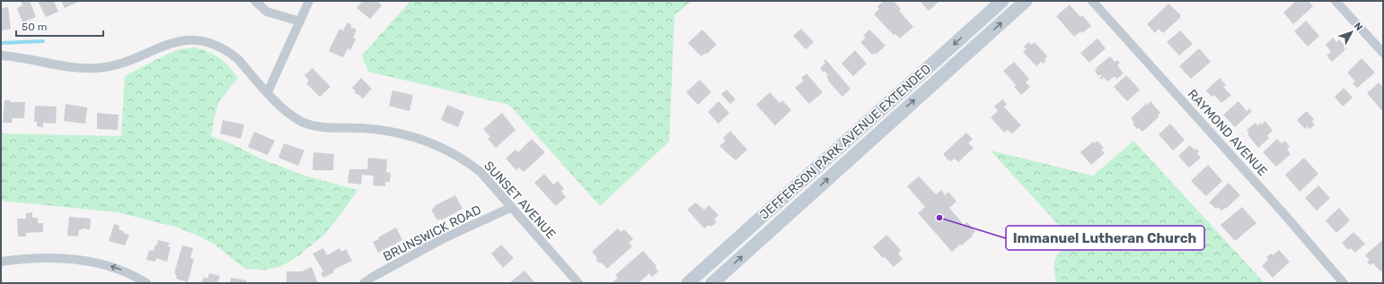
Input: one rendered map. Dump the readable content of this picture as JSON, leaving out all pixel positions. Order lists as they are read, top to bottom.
{
  "streets": {
    "street": [
      "RAYMOND AVENUE",
      "JEFFERSON PARK AVENUE EXTENDED",
      "SUNSET AVENUE",
      "BRUNSWICK ROAD"
    ]
  },
  "crossings": [
    ["SUNSET AVENUE", "BRUNSWICK ROAD"]
  ],
  "places": ["Immanuel Lutheran Church"],
  "scale_bar": "50 m",
  "north": "top right"
}
